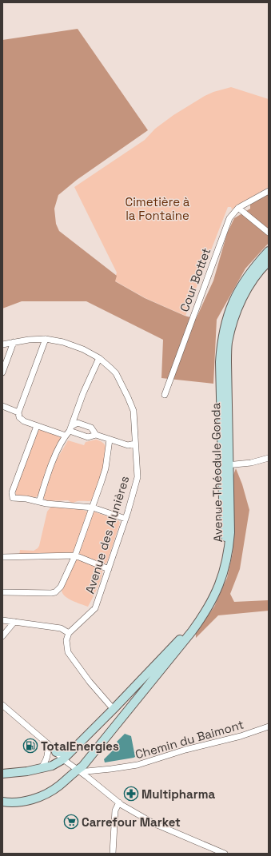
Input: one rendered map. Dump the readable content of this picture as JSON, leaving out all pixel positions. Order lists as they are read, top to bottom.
{
  "streets": {
    "main road": ["Avenue Théodule Gonda"],
    "street": ["Cour Bottet", "Avenue des Alunières", "Chemin du Baimont"]
  },
  "crossings": [
    ["Avenue Théodule Gonda", "Chemin du Baimont"]
  ],
  "parks": ["Cimetière à la Fontaine"],
  "places": {
    "fuel station": ["TotalEnergies"],
    "pharmacy": ["Multipharma"],
    "supermarket": ["Carrefour Market"]
  }
}
